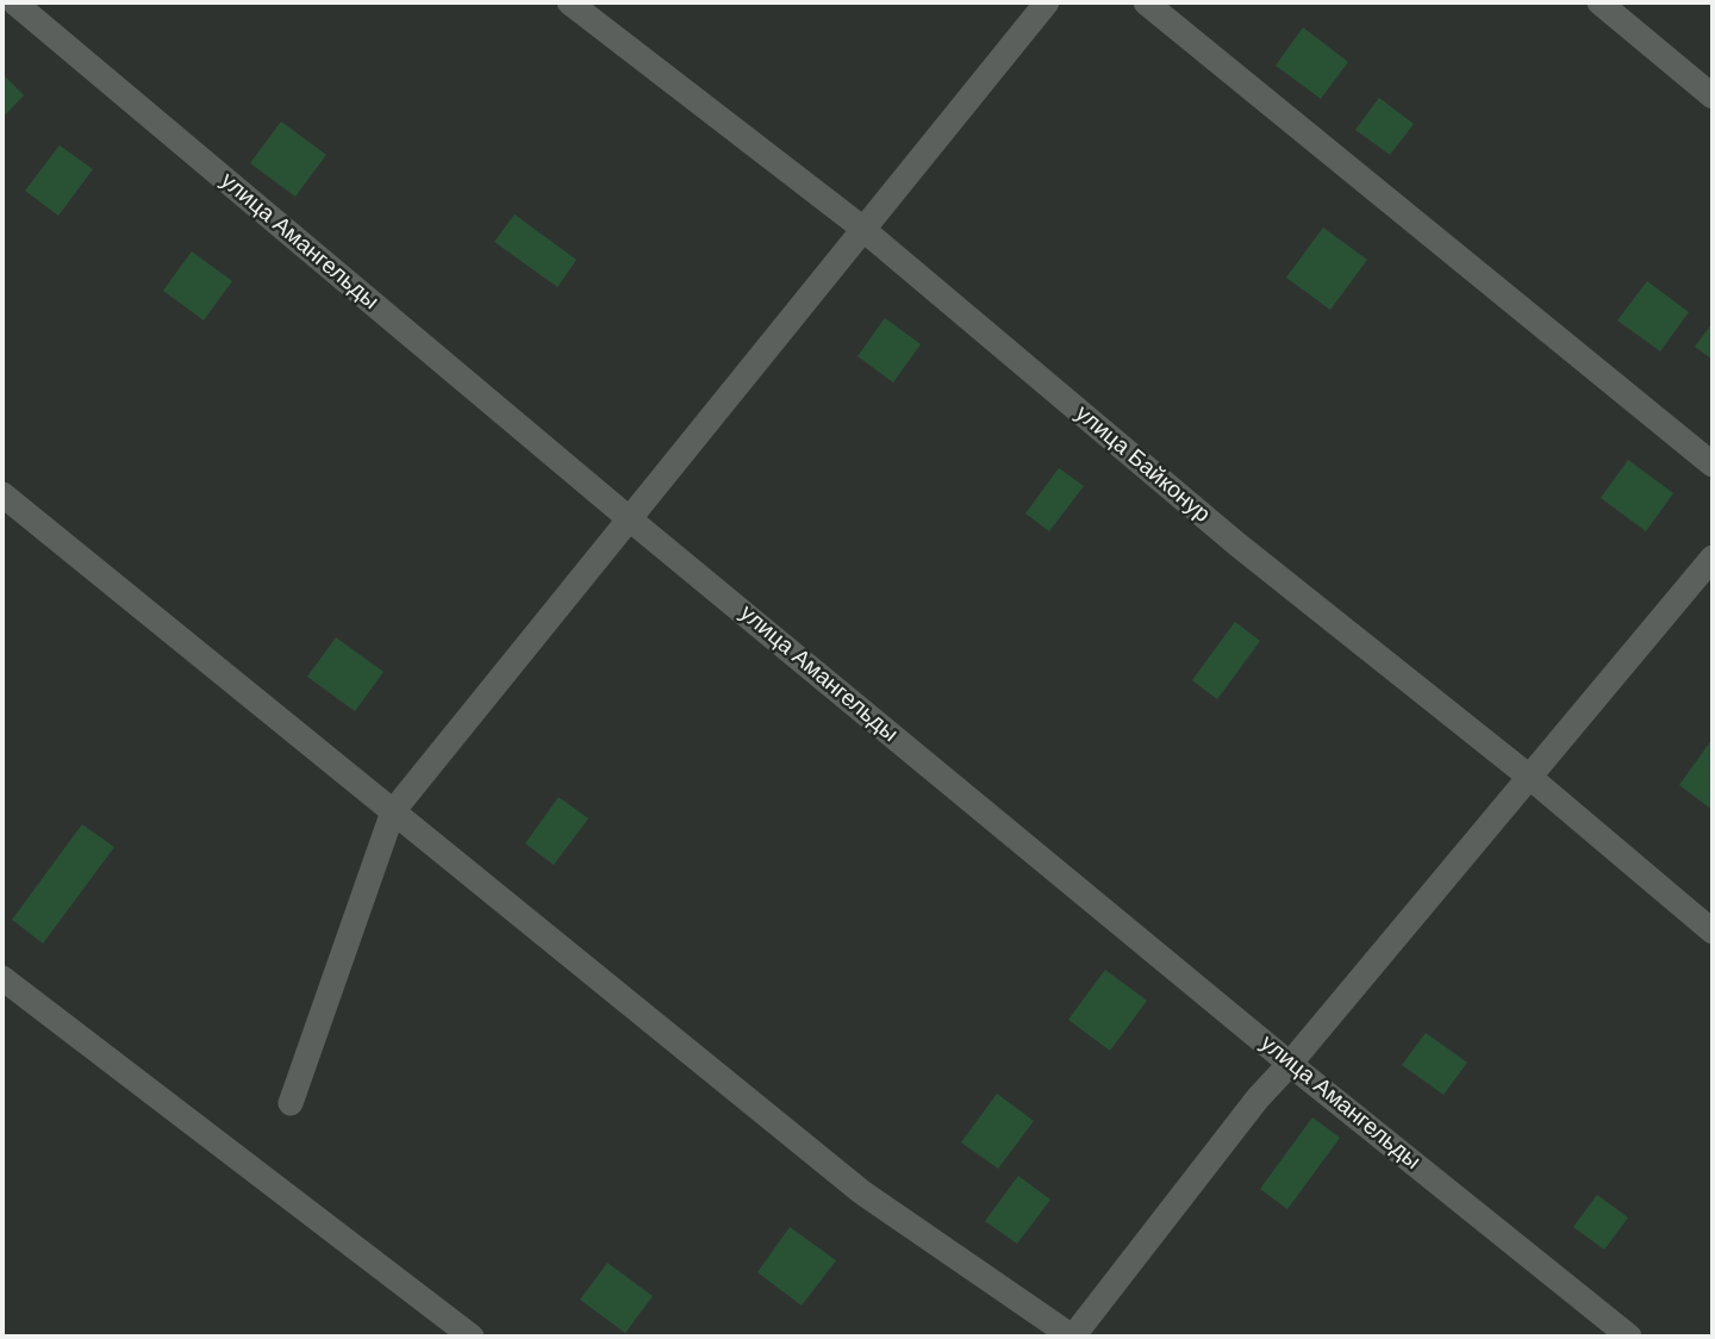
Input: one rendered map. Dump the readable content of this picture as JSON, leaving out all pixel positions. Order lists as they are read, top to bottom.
{
  "streets": {
    "street": ["улица Амангельды", "улица Байконур"]
  }
}
